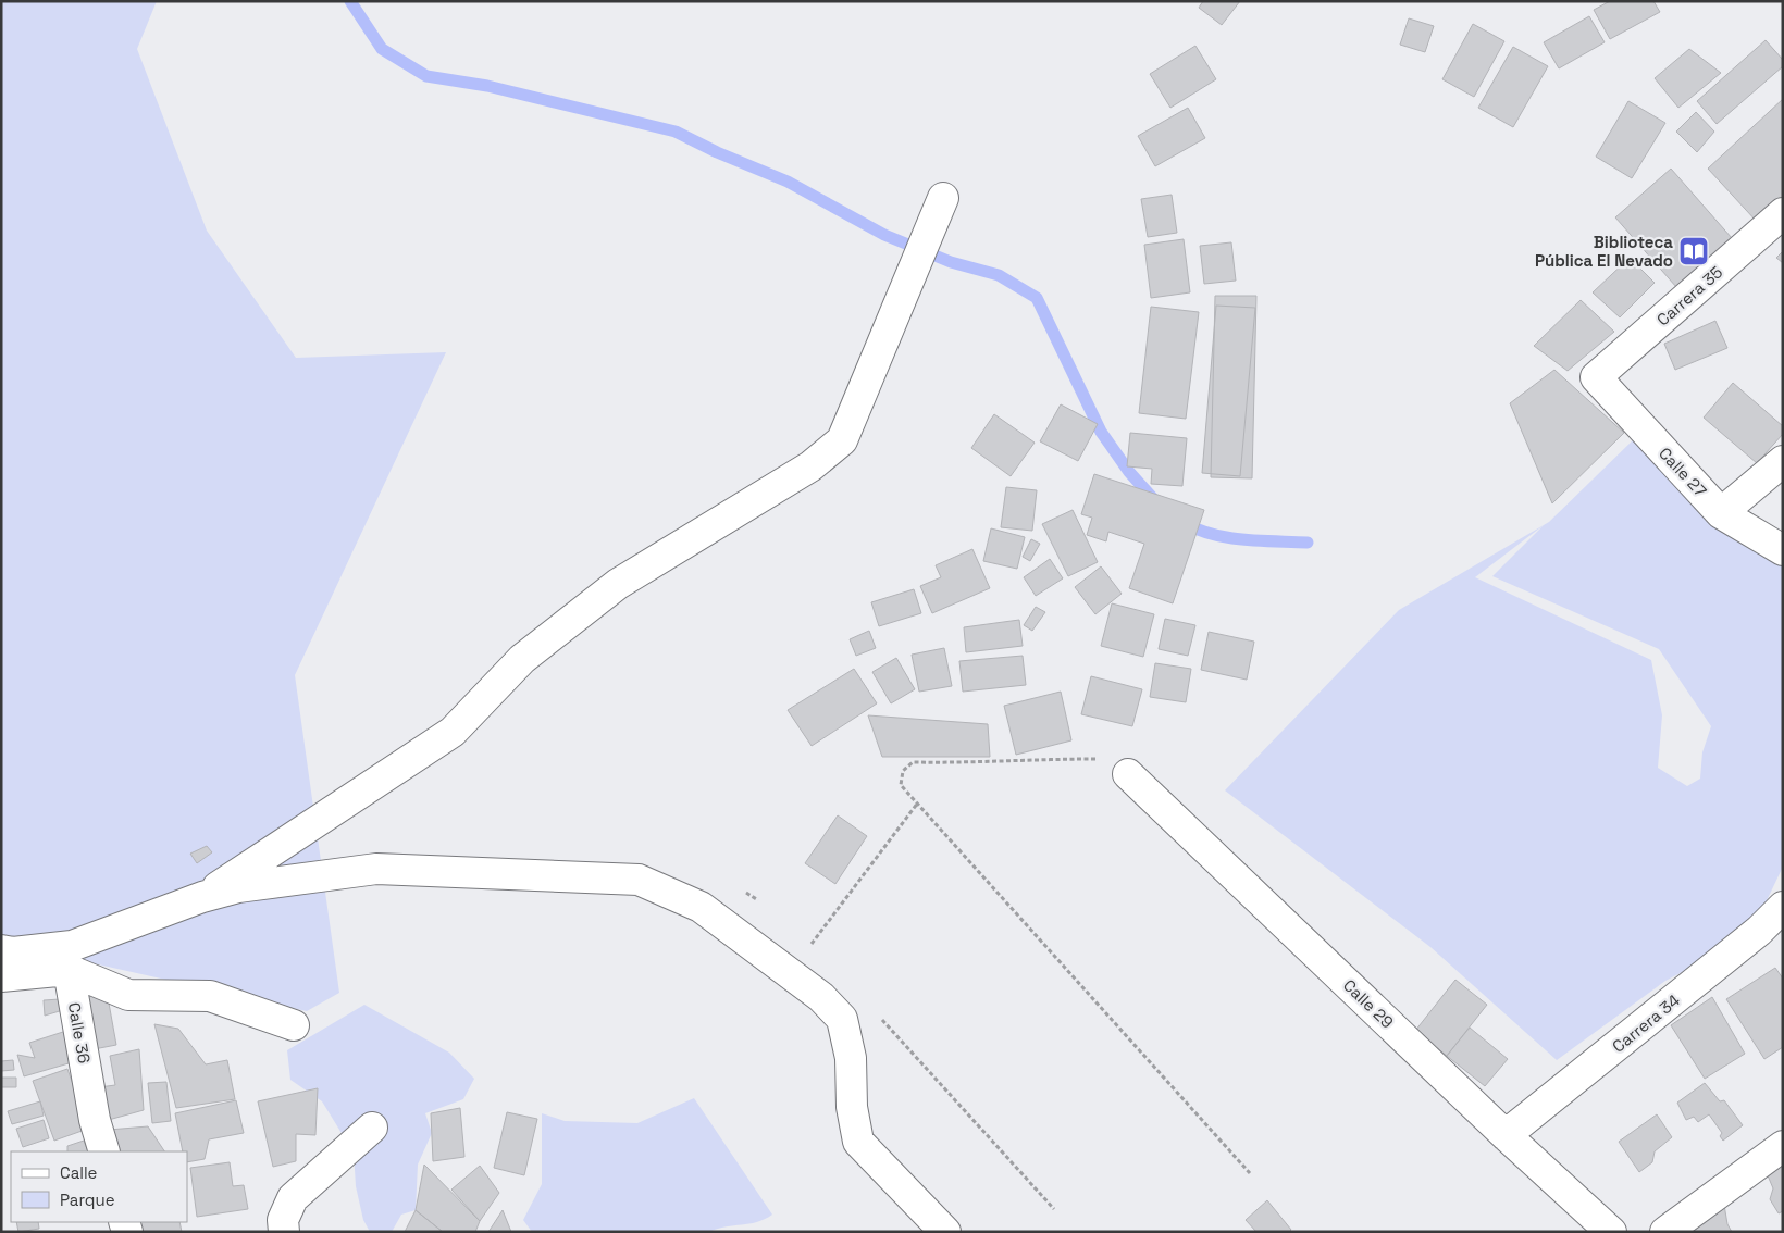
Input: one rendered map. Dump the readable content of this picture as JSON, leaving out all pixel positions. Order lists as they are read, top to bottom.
{
  "streets": {
    "street": [
      "Carrera 35",
      "Calle 27",
      "Calle 29",
      "Carrera 34",
      "Calle 36"
    ]
  },
  "crossings": [
    ["Carrera 35", "Calle 27"],
    ["Calle 29", "Carrera 34"]
  ],
  "places": {
    "library": ["Biblioteca Pública El Nevado"]
  },
  "legend": ["Calle", "Parque"]
}
